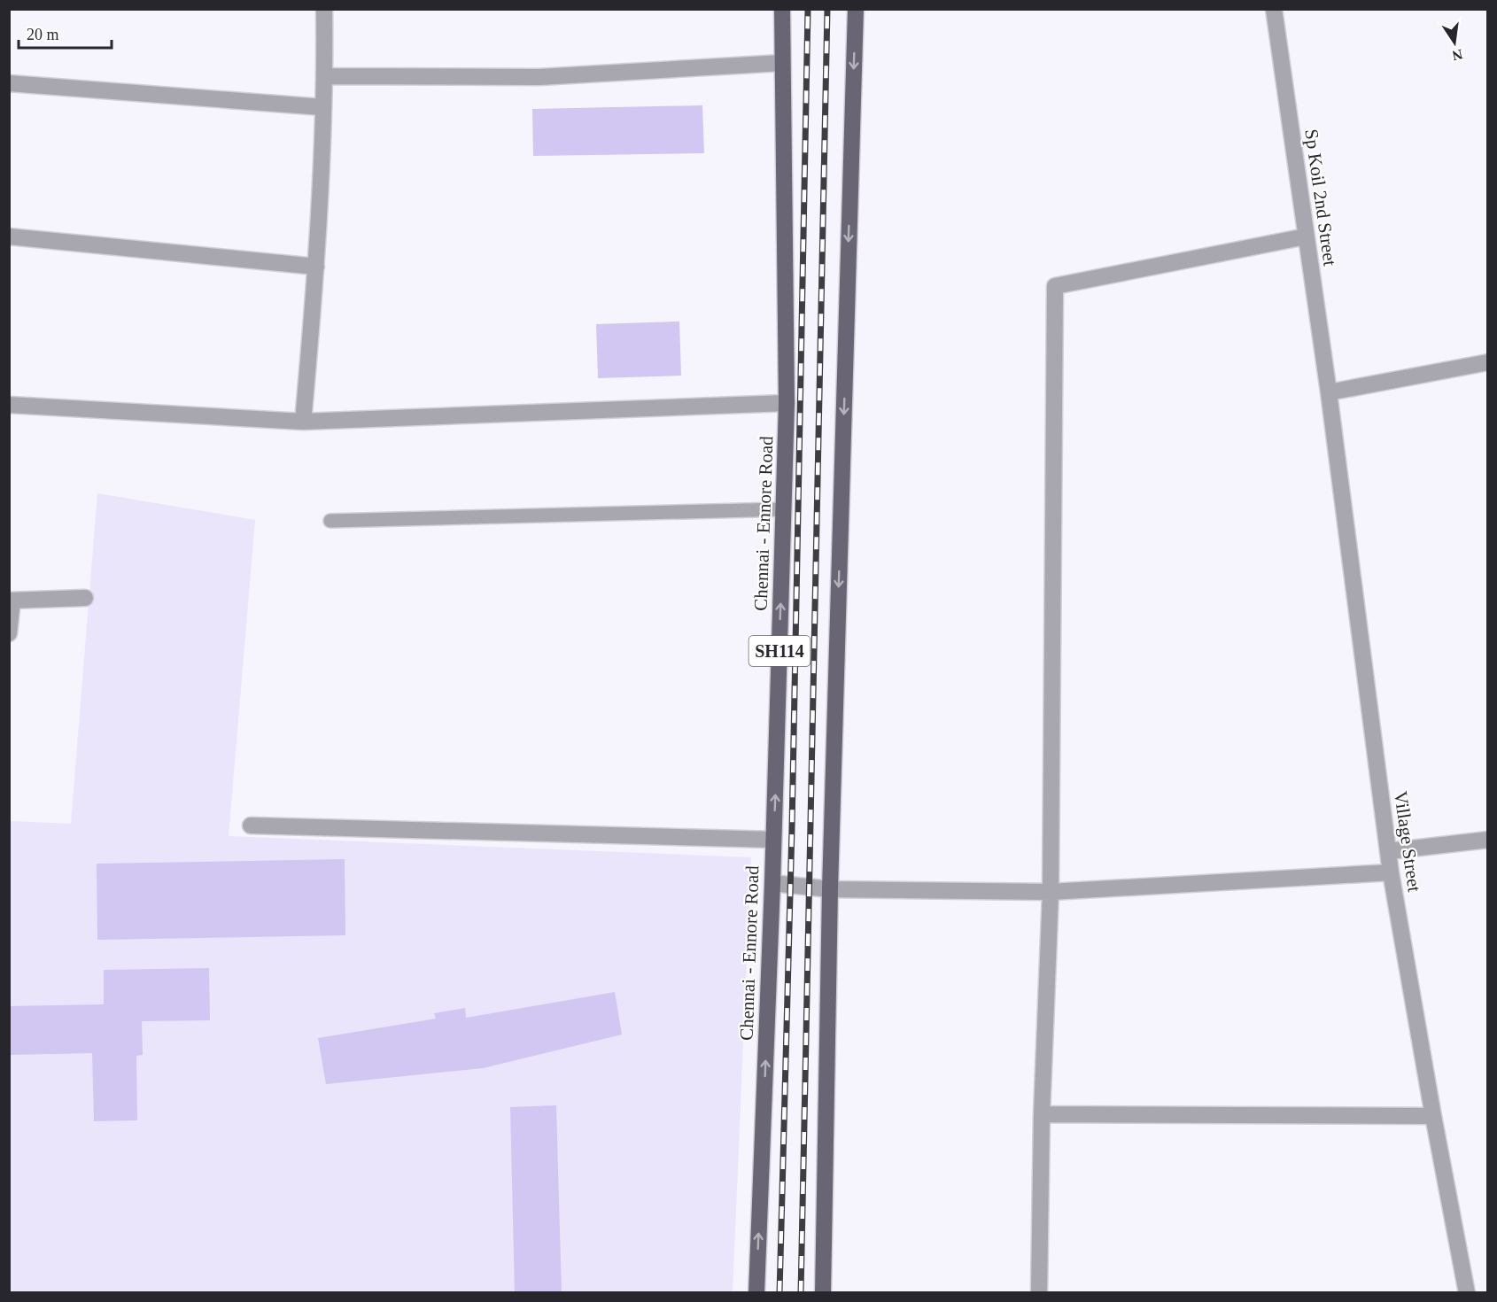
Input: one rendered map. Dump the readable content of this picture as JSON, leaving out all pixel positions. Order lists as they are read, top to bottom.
{
  "streets": {
    "main road": ["Chennai - Ennore Road", "SH114"],
    "street": ["Sp Koil 2nd Street", "Village Street"]
  },
  "crossings": [
    ["Sp Koil 2nd Street", "Village Street"]
  ],
  "scale_bar": "20 m",
  "north": "bottom"
}
